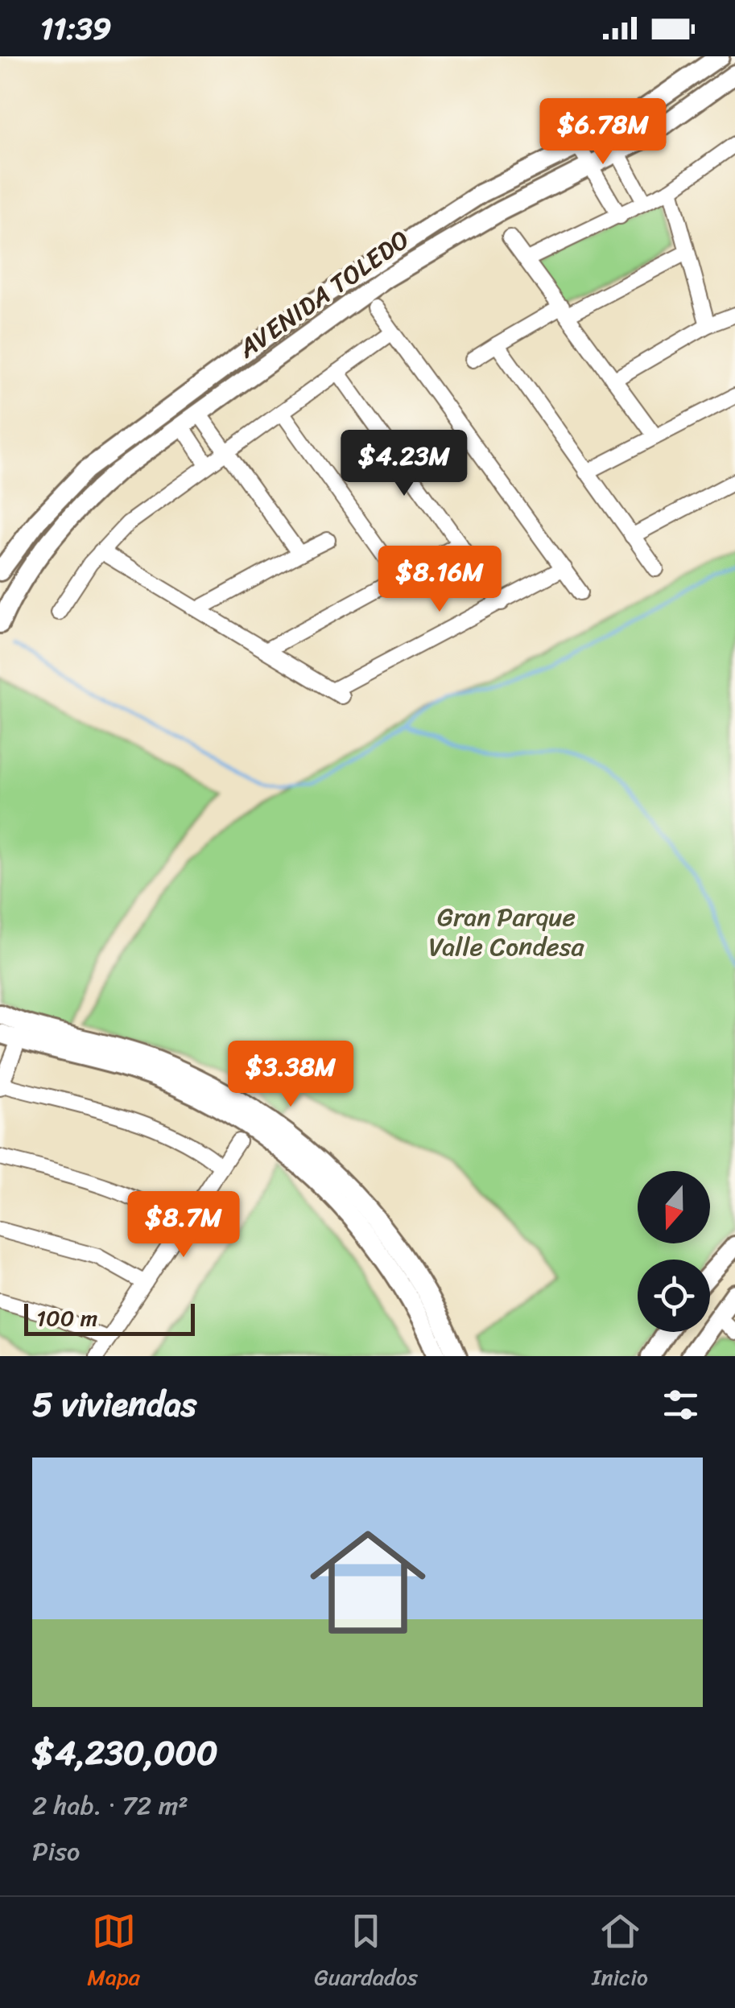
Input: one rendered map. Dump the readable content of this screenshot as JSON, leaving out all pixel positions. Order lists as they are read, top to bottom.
{
  "streets": {
    "street": ["AVENIDA TOLEDO"]
  },
  "parks": ["Gran Parque Valle Condesa"],
  "scale_bar": "100 m",
  "north": "bottom",
  "page": {
    "status": "11:39",
    "price": [
      "$6.78M",
      "$4.23M",
      "$8.16M",
      "$3.38M",
      "$8.7M"
    ],
    "scale": "100 m",
    "heading": "5 viviendas",
    "list": [
      {
        "name": "$4,230,000",
        "note": "2 hab. · 72 m² · Piso"
      }
    ],
    "tabs": ["Mapa", "Guardados", "Inicio"]
  }
}
